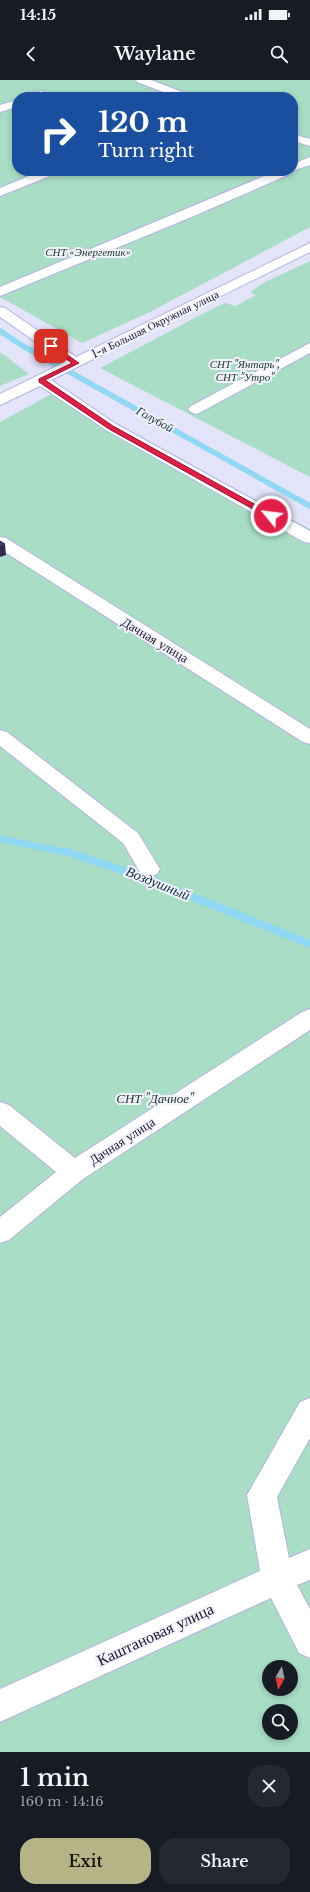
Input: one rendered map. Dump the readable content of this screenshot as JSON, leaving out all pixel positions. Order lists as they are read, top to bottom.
{
  "streets": {
    "street": ["1-я Большая Окружная улица", "Дачная улица", "Каштановая улица"]
  },
  "water": ["Голубой", "Воздушный"],
  "parks": ["СНТ «Энергетик»", "СНТ \"Янтарь\", СНТ \"Утро\"", "СНТ \"Дачное\""],
  "north": "bottom",
  "page": {
    "status": "14:15",
    "header": "Waylane",
    "turn": ["120 m", "Turn right"],
    "heading": ["1 min", "160 m · 14:16"],
    "buttons": ["Exit", "Share"]
  }
}
